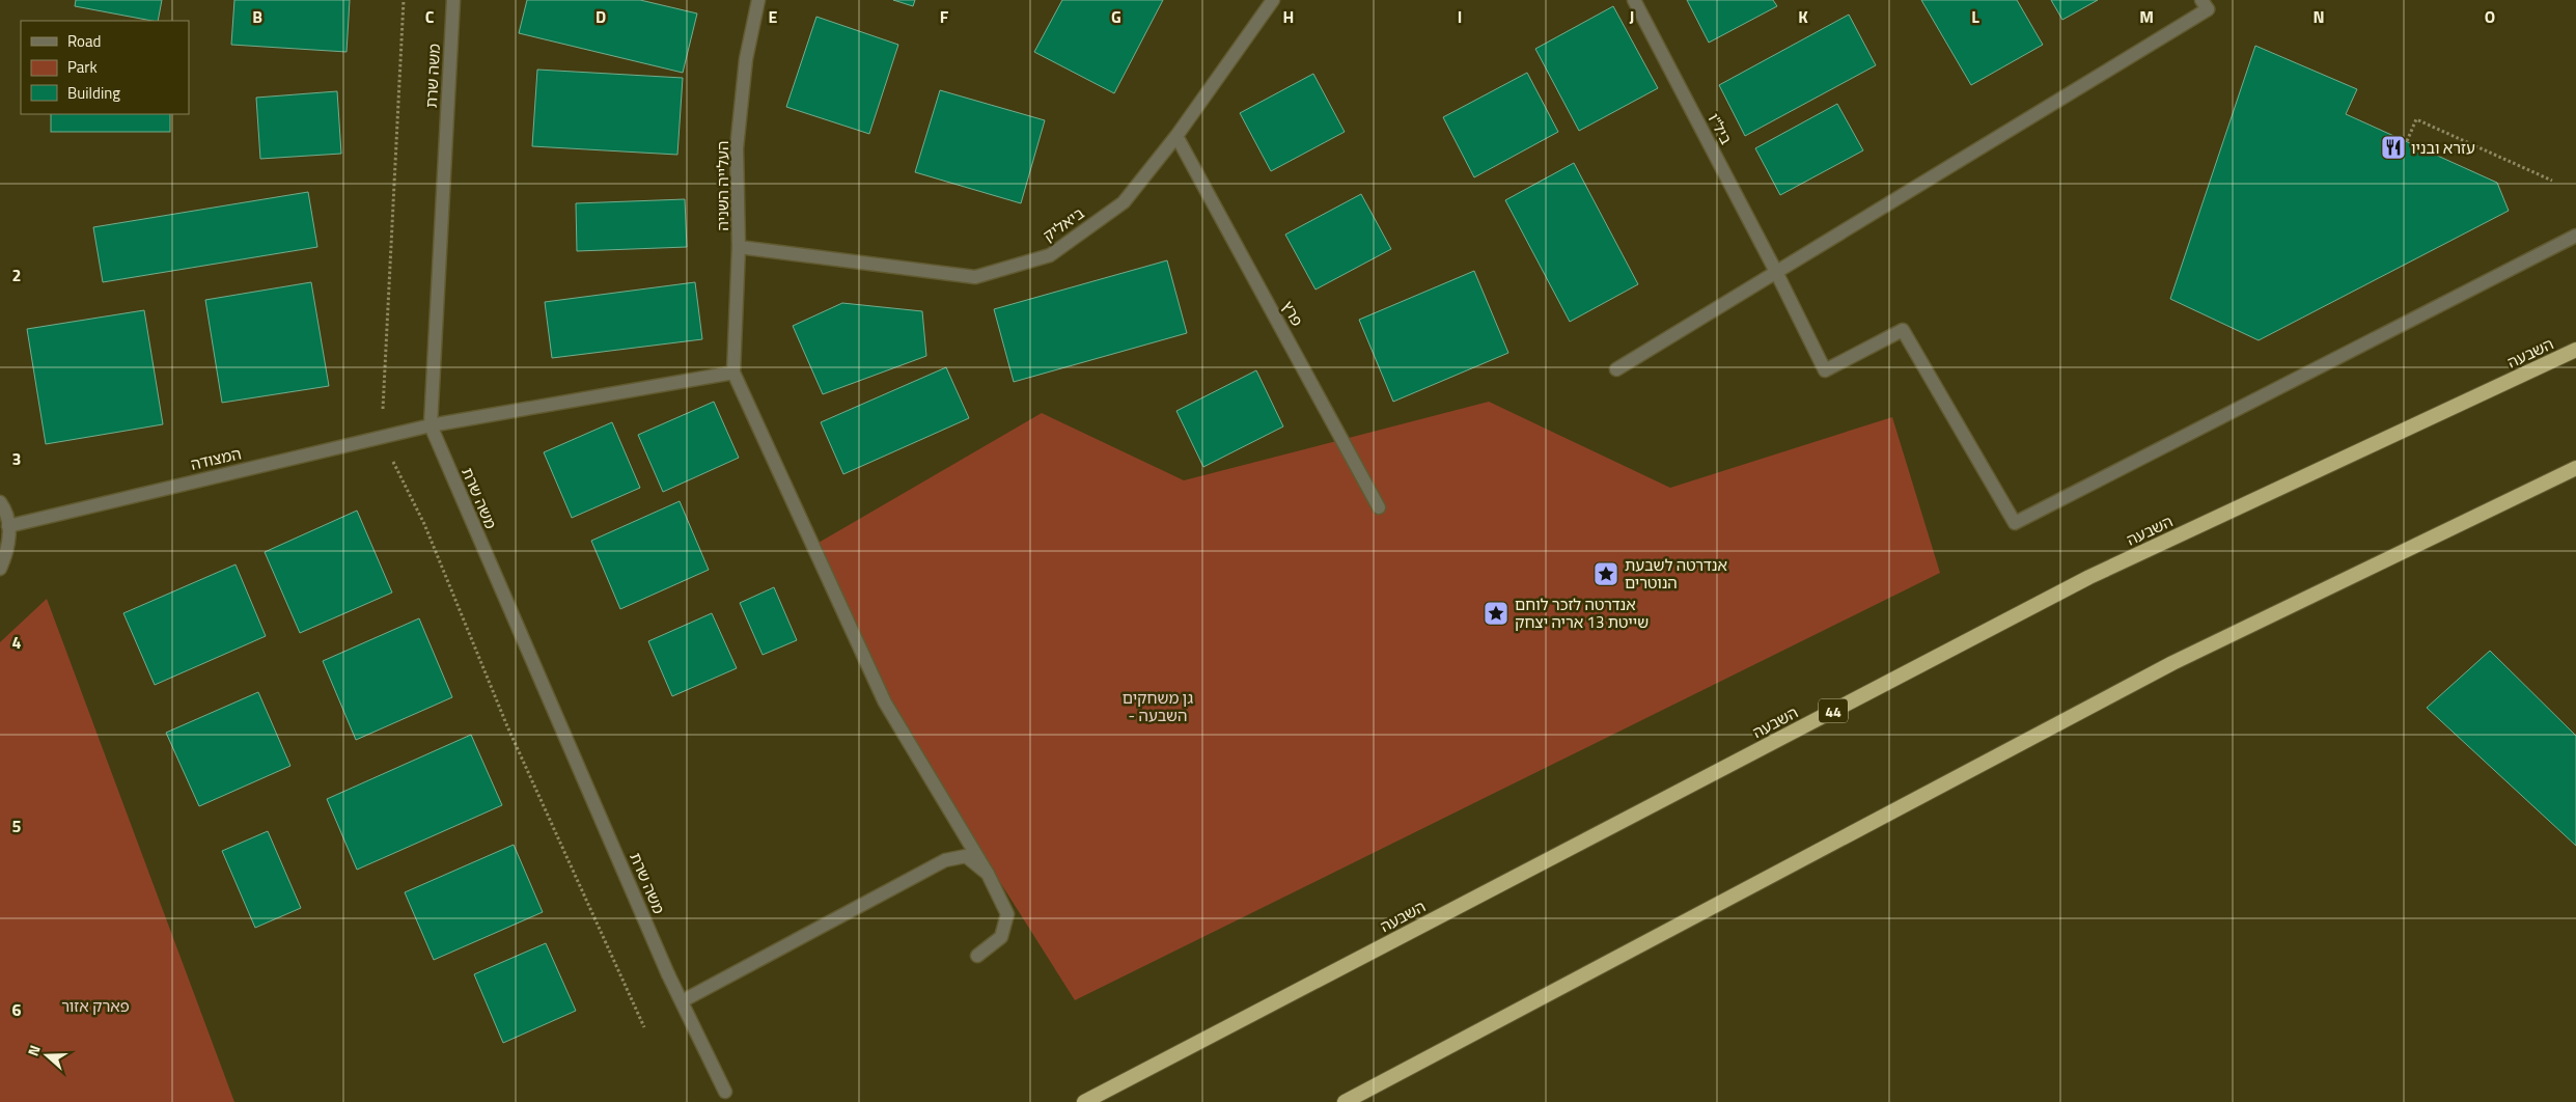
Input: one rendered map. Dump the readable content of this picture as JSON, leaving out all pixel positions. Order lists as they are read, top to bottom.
{
  "streets": {
    "highway": ["השבעה", "44"],
    "street": [
      "משה שרת",
      "ביל\"ו",
      "העלייה השניה",
      "ביאליק",
      "פרץ",
      "המצודה"
    ]
  },
  "crossings": [
    ["משה שרת", "המצודה"],
    ["העלייה השניה", "ביאליק"],
    ["העלייה השניה", "המצודה"],
    ["ביאליק", "פרץ"]
  ],
  "parks": ["גן משחקים - השבעה", "פארק אזור"],
  "places": {
    "restaurant": ["עזרא ובניו"],
    "place": ["אנדרטה לשבעת הנוטרים", "אנדרטה לזכר לוחם שייטת 13 אריה יצחק"]
  },
  "legend": ["Road", "Park", "Building"],
  "north": "left",
  "grid": {
    "columns": [
      "B",
      "C",
      "D",
      "E",
      "F",
      "G",
      "H",
      "I",
      "J",
      "K",
      "L",
      "M",
      "N",
      "O"
    ],
    "rows": [
      "2",
      "3",
      "4",
      "5",
      "6"
    ]
  }
}
